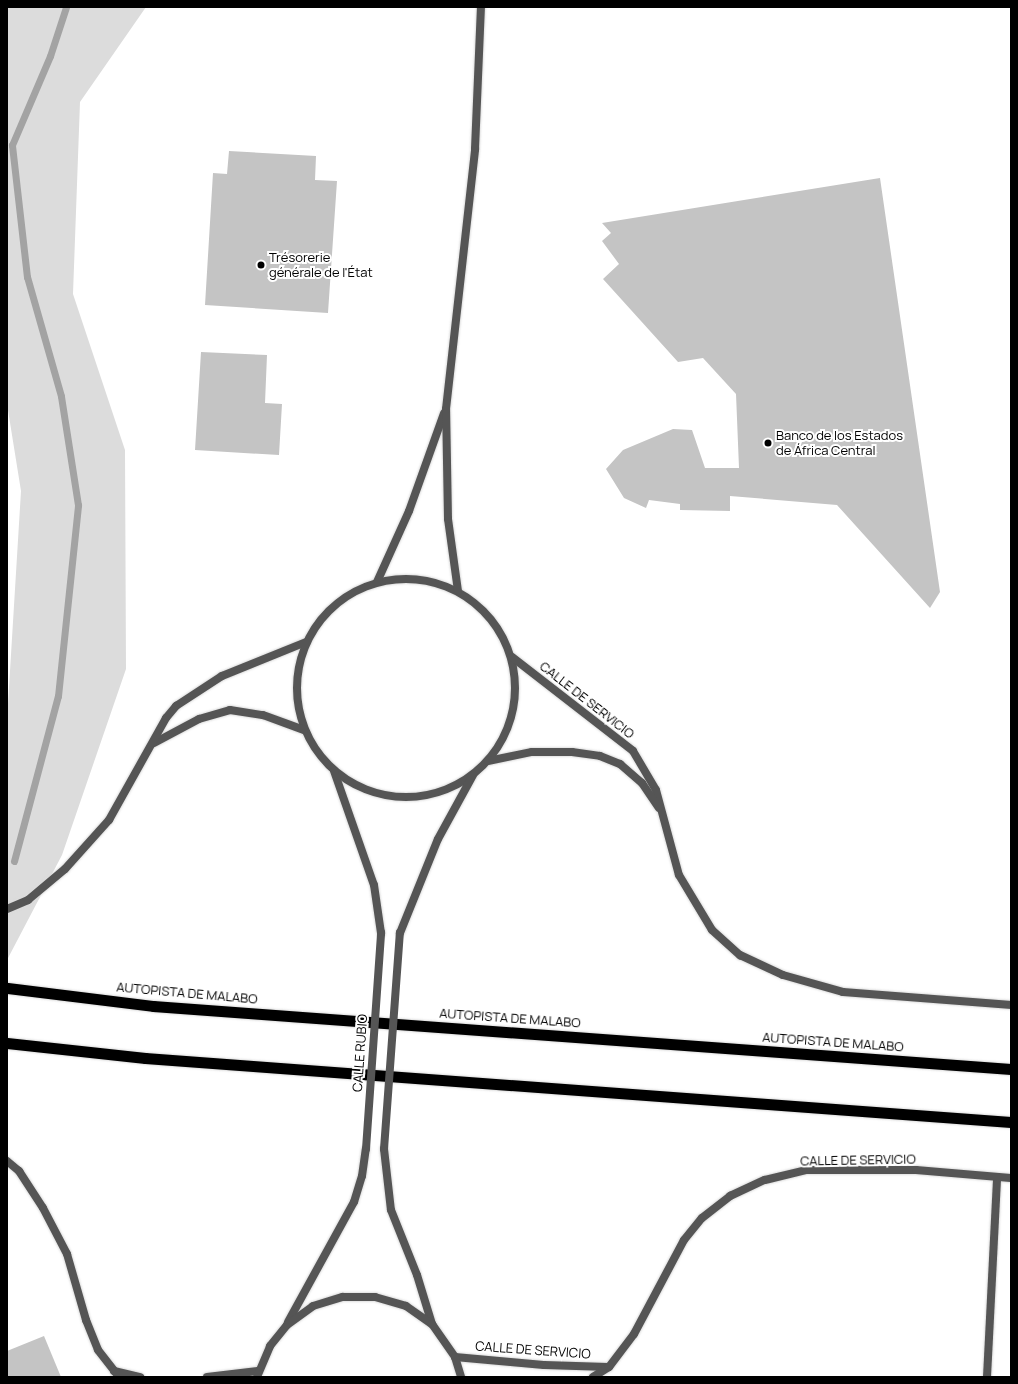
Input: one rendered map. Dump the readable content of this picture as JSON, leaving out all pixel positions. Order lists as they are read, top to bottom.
{
  "streets": {
    "highway": ["AUTOPISTA DE MALABO"],
    "street": ["CALLE DE SERVICIO", "CALLE RUBIO"]
  },
  "places": ["Trésorerie générale de l'État", "Banco de los Estados de África Central"]
}
